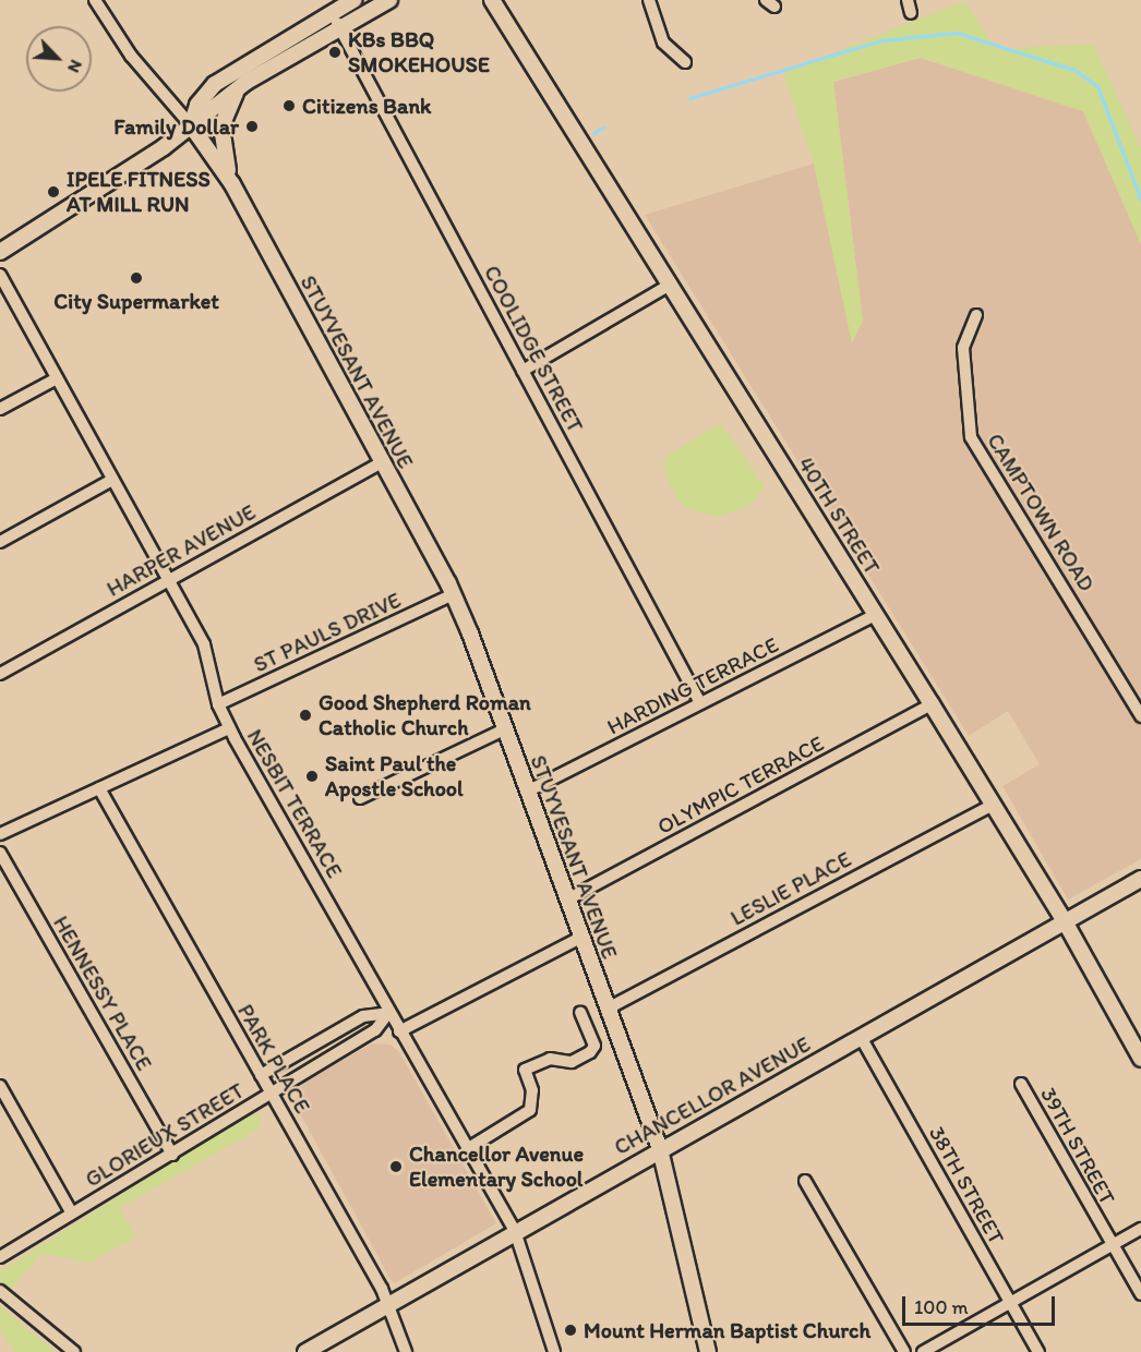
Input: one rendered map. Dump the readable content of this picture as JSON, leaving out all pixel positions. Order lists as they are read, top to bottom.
{
  "streets": {
    "main road": ["STUYVESANT AVENUE", "40TH STREET", "CHANCELLOR AVENUE"],
    "street": [
      "COOLIDGE STREET",
      "CAMPTOWN ROAD",
      "HARPER AVENUE",
      "ST PAULS DRIVE",
      "HARDING TERRACE",
      "OLYMPIC TERRACE",
      "NESBIT TERRACE",
      "LESLIE PLACE",
      "HENNESSY PLACE",
      "PARK PLACE",
      "GLORIEUX STREET",
      "39TH STREET",
      "38TH STREET"
    ]
  },
  "crossings": [
    ["COOLIDGE STREET", "HARDING TERRACE"],
    ["STUYVESANT AVENUE", "HARPER AVENUE"],
    ["STUYVESANT AVENUE", "ST PAULS DRIVE"],
    ["STUYVESANT AVENUE", "HARDING TERRACE"],
    ["STUYVESANT AVENUE", "OLYMPIC TERRACE"],
    ["STUYVESANT AVENUE", "LESLIE PLACE"],
    ["STUYVESANT AVENUE", "CHANCELLOR AVENUE"],
    ["40TH STREET", "HARDING TERRACE"],
    ["40TH STREET", "OLYMPIC TERRACE"],
    ["40TH STREET", "LESLIE PLACE"],
    ["40TH STREET", "CHANCELLOR AVENUE"],
    ["HARPER AVENUE", "NESBIT TERRACE"],
    ["ST PAULS DRIVE", "NESBIT TERRACE"],
    ["NESBIT TERRACE", "CHANCELLOR AVENUE"],
    ["NESBIT TERRACE", "GLORIEUX STREET"],
    ["HENNESSY PLACE", "GLORIEUX STREET"],
    ["PARK PLACE", "CHANCELLOR AVENUE"],
    ["PARK PLACE", "GLORIEUX STREET"],
    ["CHANCELLOR AVENUE", "38TH STREET"]
  ],
  "places": [
    "KBs BBQ SMOKEHOUSE",
    "Citizens Bank",
    "Family Dollar",
    "IPELE FITNESS AT MILL RUN",
    "City Supermarket",
    "Good Shepherd Roman Catholic Church",
    "Saint Paul the Apostle School",
    "Chancellor Avenue Elementary School",
    "Mount Herman Baptist Church"
  ],
  "scale_bar": "100 m",
  "north": "bottom right"
}
